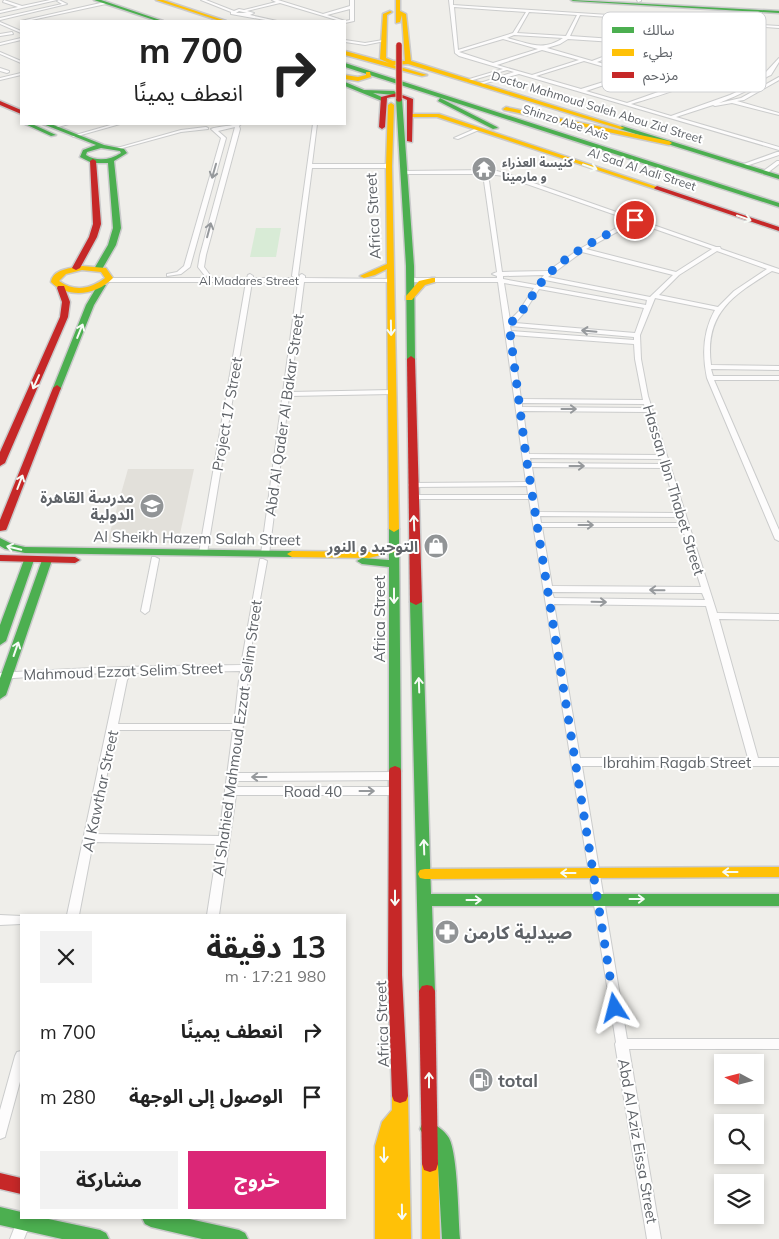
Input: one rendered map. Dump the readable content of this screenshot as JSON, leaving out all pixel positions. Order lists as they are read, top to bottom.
{
  "streets": {
    "main road": [
      "Doctor Mahmoud Saleh Abou Zid Street",
      "Shinzo Abe Axis",
      "Al Sad Al Aali Street",
      "Africa Street",
      "Al Sheikh Hazem Salah Street"
    ],
    "street": [
      "Al Madares Street",
      "Project 17 Street",
      "Abd Al Qader Al Bakar Street",
      "Hassan Ibn Thabet Street",
      "Mahmoud Ezzat Selim Street",
      "Al Shahied Mahmoud Ezzat Selim Street",
      "Ibrahim Ragab Street",
      "Al Kawthar Street",
      "Road 40",
      "Abd Al Aziz Eissa Street"
    ]
  },
  "crossings": [
    ["Africa Street", "Al Sheikh Hazem Salah Street"],
    ["Africa Street", "Road 40"],
    ["Al Madares Street", "Project 17 Street"],
    ["Al Madares Street", "Abd Al Qader Al Bakar Street"],
    ["Project 17 Street", "Al Sheikh Hazem Salah Street"],
    ["Abd Al Qader Al Bakar Street", "Al Sheikh Hazem Salah Street"],
    ["Abd Al Qader Al Bakar Street", "Al Shahied Mahmoud Ezzat Selim Street"],
    ["Hassan Ibn Thabet Street", "Ibrahim Ragab Street"],
    ["Al Sheikh Hazem Salah Street", "Al Shahied Mahmoud Ezzat Selim Street"],
    ["Mahmoud Ezzat Selim Street", "Al Shahied Mahmoud Ezzat Selim Street"],
    ["Mahmoud Ezzat Selim Street", "Al Kawthar Street"],
    ["Al Shahied Mahmoud Ezzat Selim Street", "Road 40"],
    ["Ibrahim Ragab Street", "Abd Al Aziz Eissa Street"]
  ],
  "places": {
    "temple": ["كنيسة العذراء و مارمينا"],
    "school or university": ["مدرسة القاهرة الدولية"],
    "shop": ["التوحيد و النور"],
    "pharmacy": ["صيدلية كارمن"],
    "fuel station": ["total"]
  },
  "legend": ["سالك", "بطيء", "مزدحم"],
  "north": "left",
  "page": {
    "turn": ["700 m", "انعطف يمينًا"],
    "heading": ["13 دقيقة", "980 m · 17:21"],
    "list": [
      {
        "name": "انعطف يمينًا",
        "value": "700 m"
      },
      {
        "name": "الوصول إلى الوجهة",
        "value": "280 m"
      }
    ],
    "buttons": ["خروج", "مشاركة"]
  }
}
